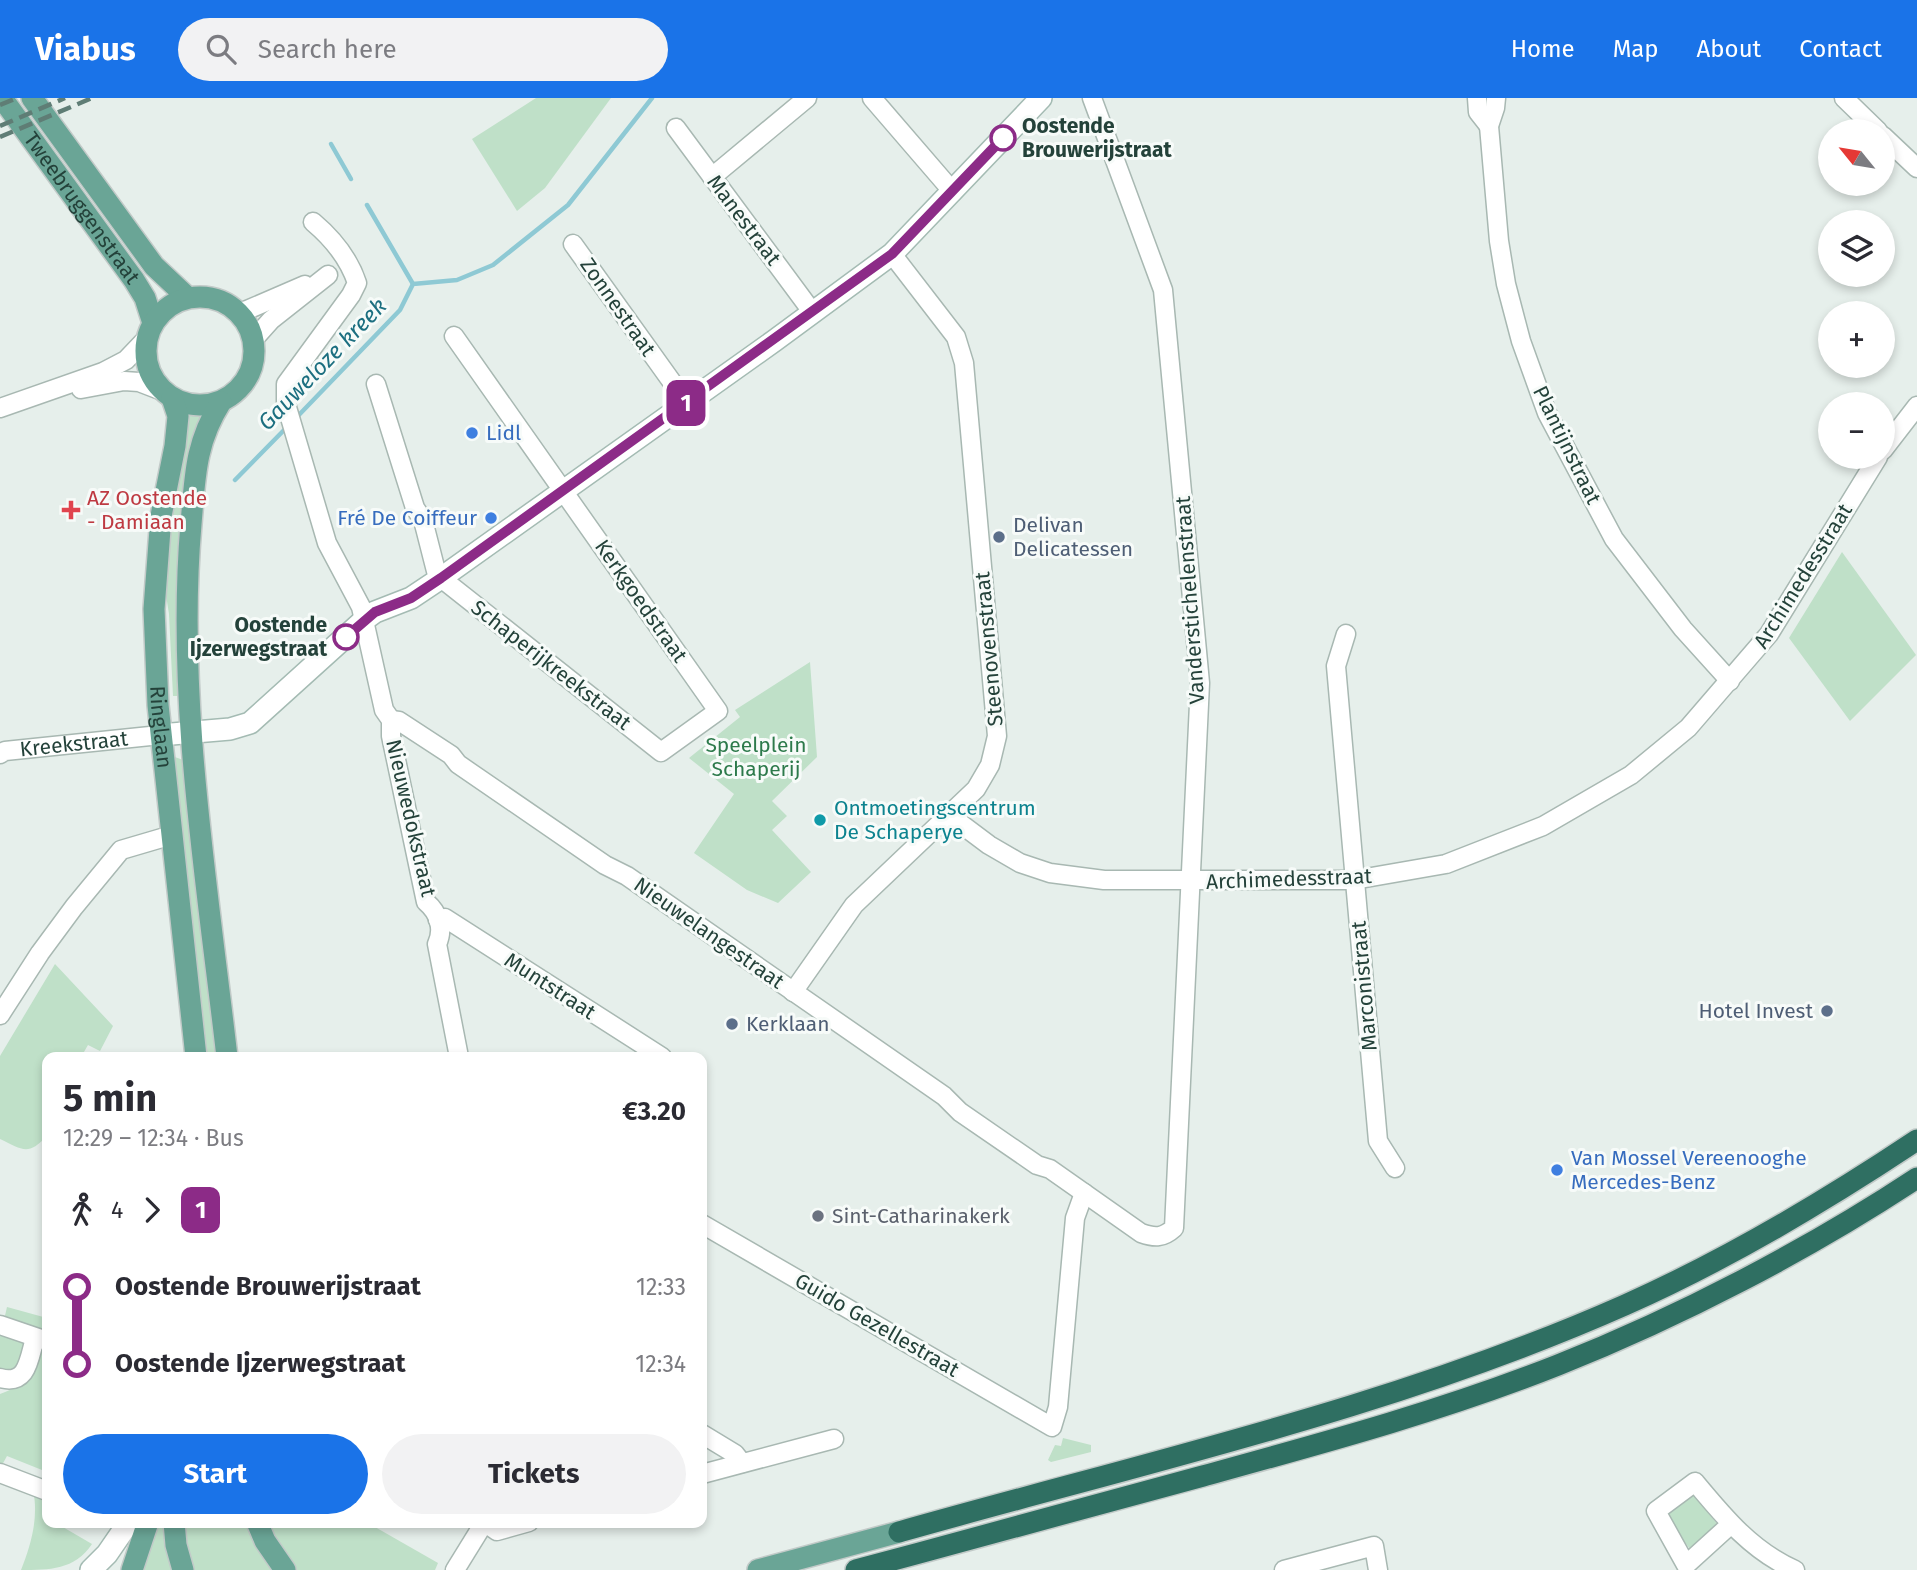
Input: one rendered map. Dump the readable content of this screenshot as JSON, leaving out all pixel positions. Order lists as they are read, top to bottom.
{
  "streets": {
    "main road": ["Tweebruggenstraat", "Ringlaan", "Kreekstraat"],
    "street": [
      "Manestraat",
      "Zonnestraat",
      "Plantijnstraat",
      "Archimedesstraat",
      "Vanderstichelenstraat",
      "Kerkgoedstraat",
      "Steenovenstraat",
      "Schaperijkreekstraat",
      "Nieuwedokstraat",
      "Nieuwelangestraat",
      "Muntstraat",
      "Marconistraat",
      "Guido Gezellestraat"
    ]
  },
  "crossings": [
    ["Tweebruggenstraat", "Ringlaan"],
    ["Manestraat", "Kreekstraat"],
    ["Zonnestraat", "Kreekstraat"],
    ["Plantijnstraat", "Archimedesstraat"],
    ["Archimedesstraat", "Vanderstichelenstraat"],
    ["Archimedesstraat", "Steenovenstraat"],
    ["Archimedesstraat", "Marconistraat"],
    ["Vanderstichelenstraat", "Nieuwelangestraat"],
    ["Kerkgoedstraat", "Schaperijkreekstraat"],
    ["Kerkgoedstraat", "Kreekstraat"],
    ["Steenovenstraat", "Kreekstraat"],
    ["Steenovenstraat", "Nieuwelangestraat"],
    ["Schaperijkreekstraat", "Kreekstraat"],
    ["Ringlaan", "Kreekstraat"],
    ["Kreekstraat", "Nieuwedokstraat"],
    ["Nieuwedokstraat", "Nieuwelangestraat"],
    ["Nieuwedokstraat", "Muntstraat"],
    ["Nieuwelangestraat", "Guido Gezellestraat"]
  ],
  "water": ["Gauweloze kreek"],
  "parks": ["Speelplein Schaperij"],
  "places": {
    "other": [
      "Oostende Brouwerijstraat",
      "Lidl",
      "Fré De Coiffeur",
      "Delivan Delicatessen",
      "Oostende Ijzerwegstraat",
      "Ontmoetingscentrum De Schaperye",
      "Hotel Invest",
      "Kerklaan",
      "Van Mossel Vereenooghe Mercedes-Benz",
      "Sint-Catharinakerk"
    ],
    "health": ["AZ Oostende - Damiaan"]
  },
  "lines": ["bus line 1"],
  "north": "top left",
  "page": {
    "header": "Viabus",
    "search": "Search here",
    "nav": [
      "Home",
      "Map",
      "About",
      "Contact"
    ],
    "on_map": "1",
    "map_buttons": ["+", "−"],
    "heading": ["5 min", "12:29 – 12:34 · Bus", "€3.20"],
    "legs": ["4", "1"],
    "list": [
      {
        "name": "Oostende Brouwerijstraat",
        "value": "12:33"
      },
      {
        "name": "Oostende Ijzerwegstraat",
        "value": "12:34"
      }
    ],
    "buttons": ["Start", "Tickets"]
  }
}
